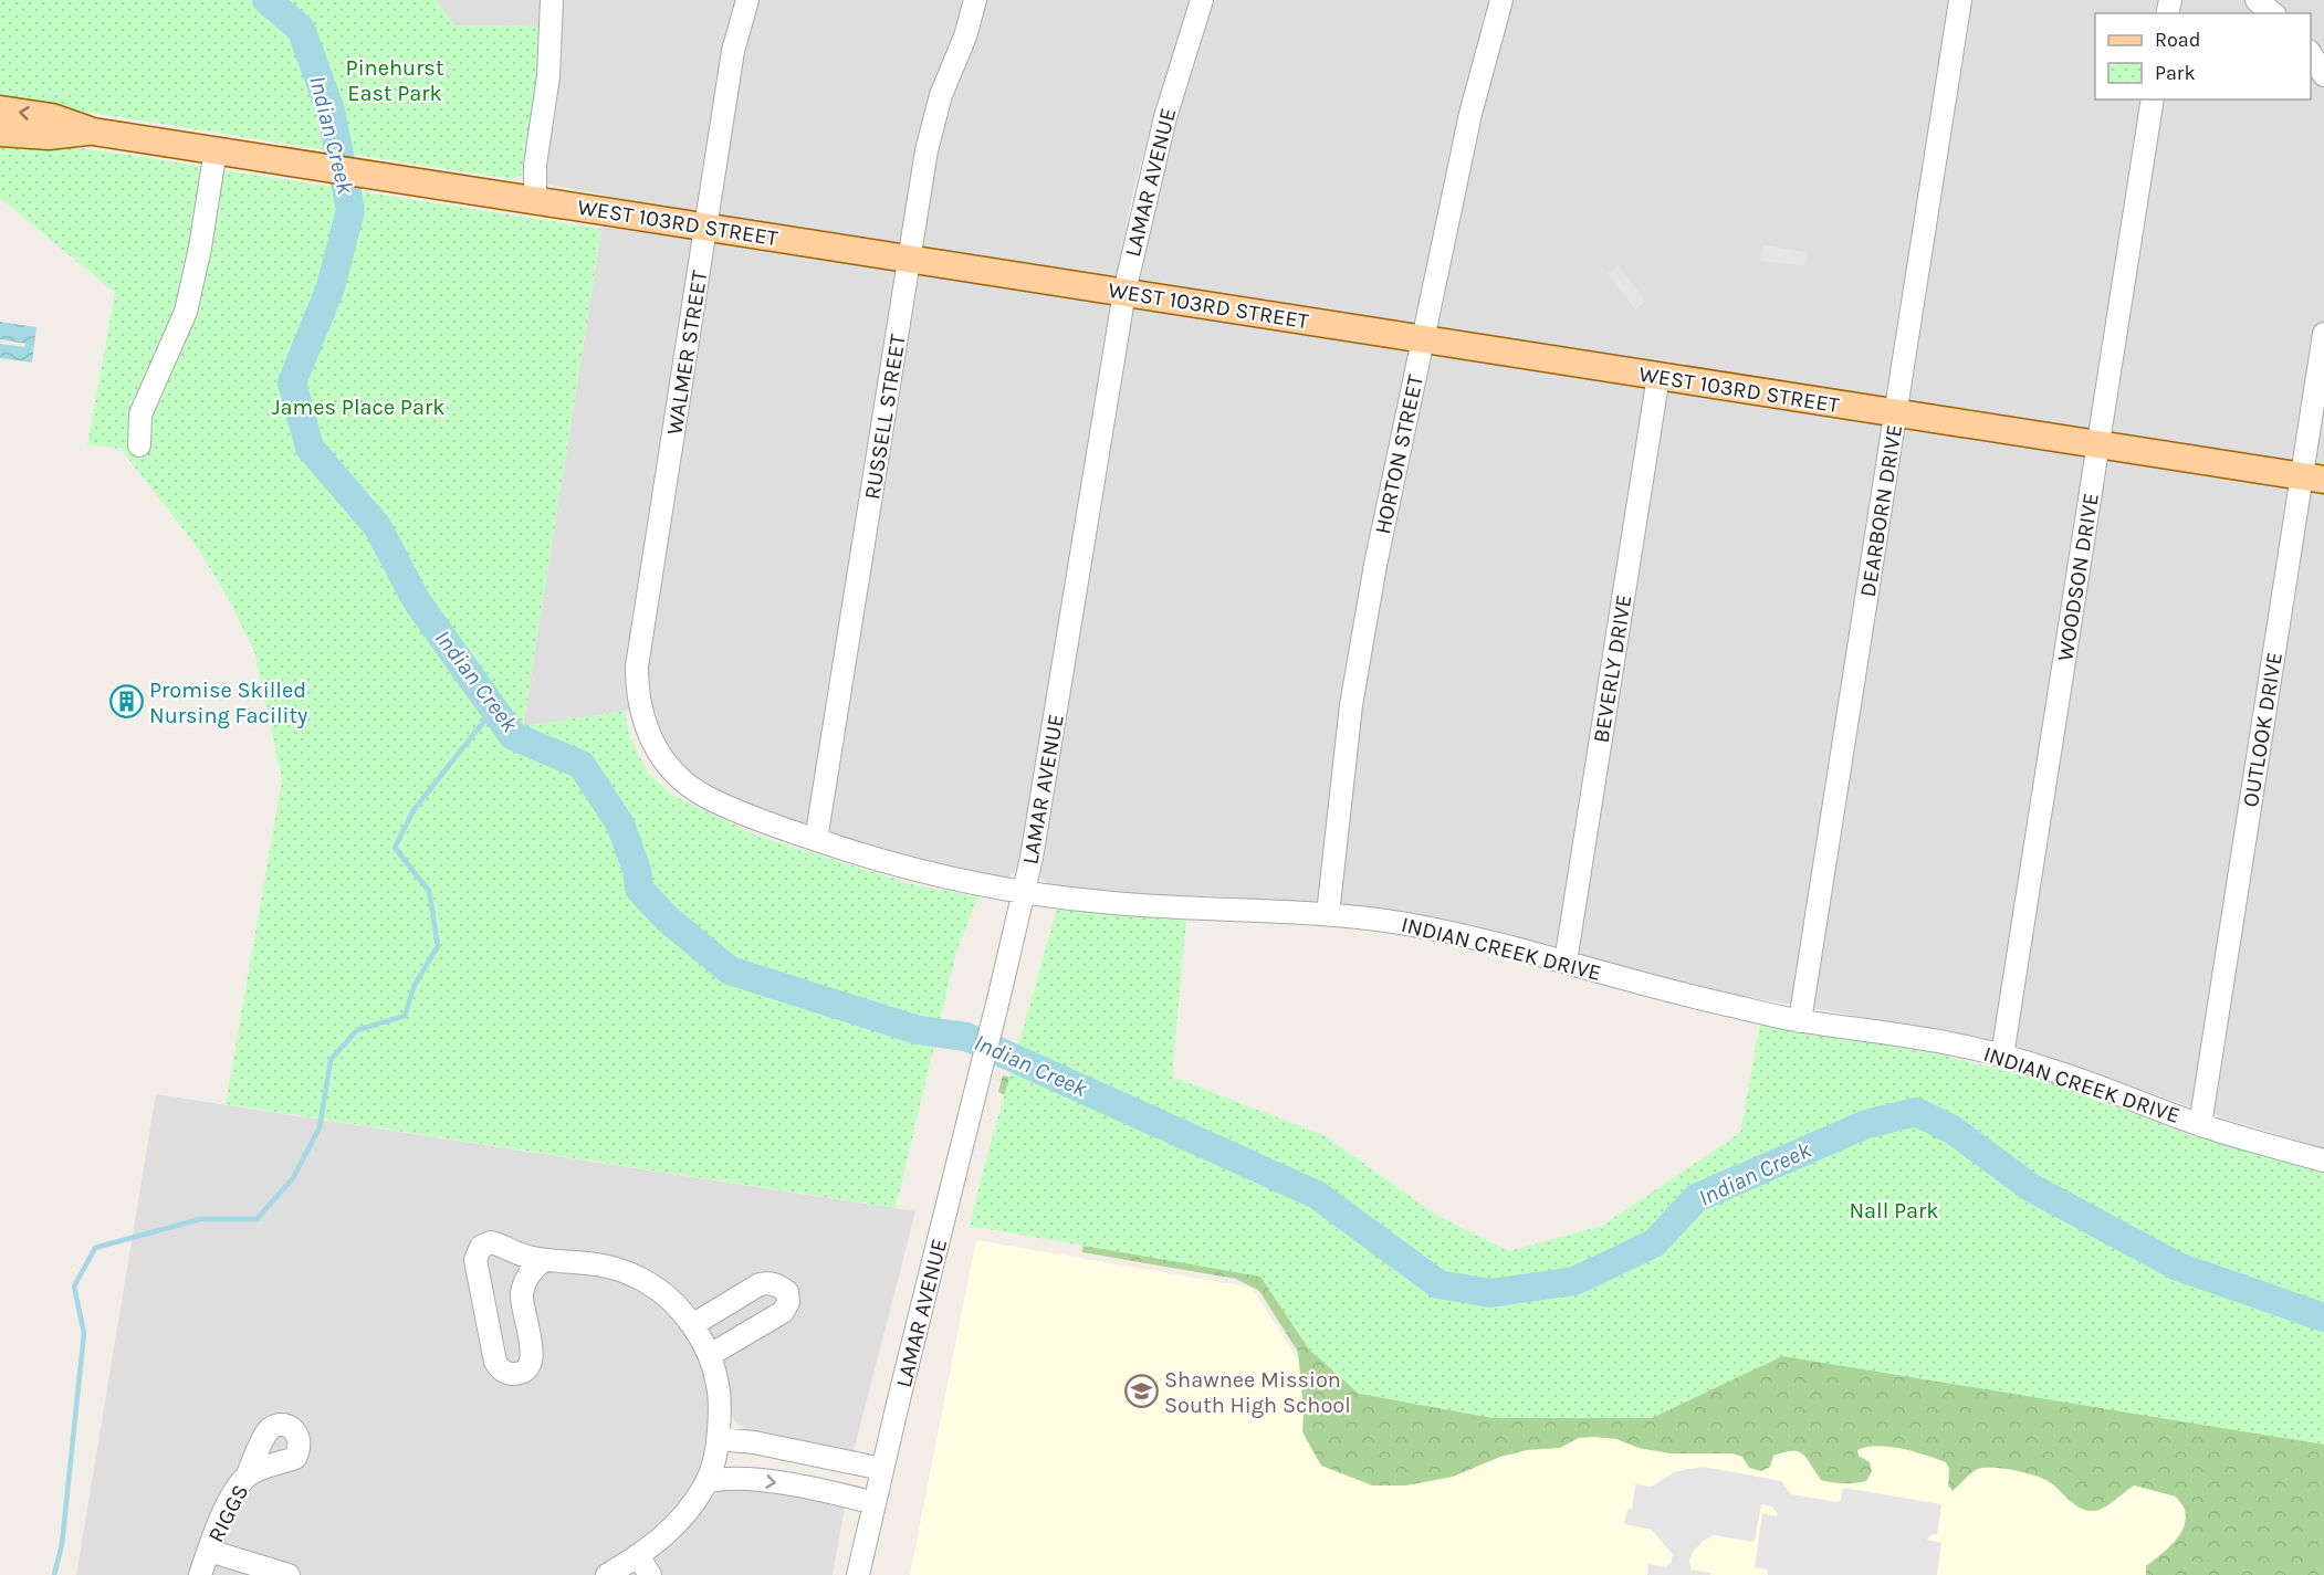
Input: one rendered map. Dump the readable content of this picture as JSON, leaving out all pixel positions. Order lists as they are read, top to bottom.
{
  "streets": {
    "main road": ["WEST 103RD STREET"],
    "street": [
      "LAMAR AVENUE",
      "WALMER STREET",
      "RUSSELL STREET",
      "HORTON STREET",
      "DEARBORN DRIVE",
      "WOODSON DRIVE",
      "BEVERLY DRIVE",
      "OUTLOOK DRIVE",
      "INDIAN CREEK DRIVE",
      "RIGGS"
    ]
  },
  "crossings": [
    ["LAMAR AVENUE", "WEST 103RD STREET"],
    ["LAMAR AVENUE", "INDIAN CREEK DRIVE"],
    ["WEST 103RD STREET", "WALMER STREET"],
    ["WEST 103RD STREET", "RUSSELL STREET"],
    ["WEST 103RD STREET", "HORTON STREET"],
    ["WEST 103RD STREET", "DEARBORN DRIVE"],
    ["WEST 103RD STREET", "WOODSON DRIVE"],
    ["WEST 103RD STREET", "BEVERLY DRIVE"],
    ["WEST 103RD STREET", "OUTLOOK DRIVE"],
    ["WALMER STREET", "INDIAN CREEK DRIVE"],
    ["RUSSELL STREET", "INDIAN CREEK DRIVE"],
    ["HORTON STREET", "INDIAN CREEK DRIVE"],
    ["DEARBORN DRIVE", "INDIAN CREEK DRIVE"],
    ["WOODSON DRIVE", "INDIAN CREEK DRIVE"],
    ["BEVERLY DRIVE", "INDIAN CREEK DRIVE"],
    ["OUTLOOK DRIVE", "INDIAN CREEK DRIVE"]
  ],
  "water": ["Indian Creek"],
  "parks": ["Pinehurst East Park", "James Place Park", "Nall Park"],
  "places": {
    "building": ["Promise Skilled Nursing Facility"],
    "school or university": ["Shawnee Mission South High School"]
  },
  "legend": ["Road", "Park"]
}
